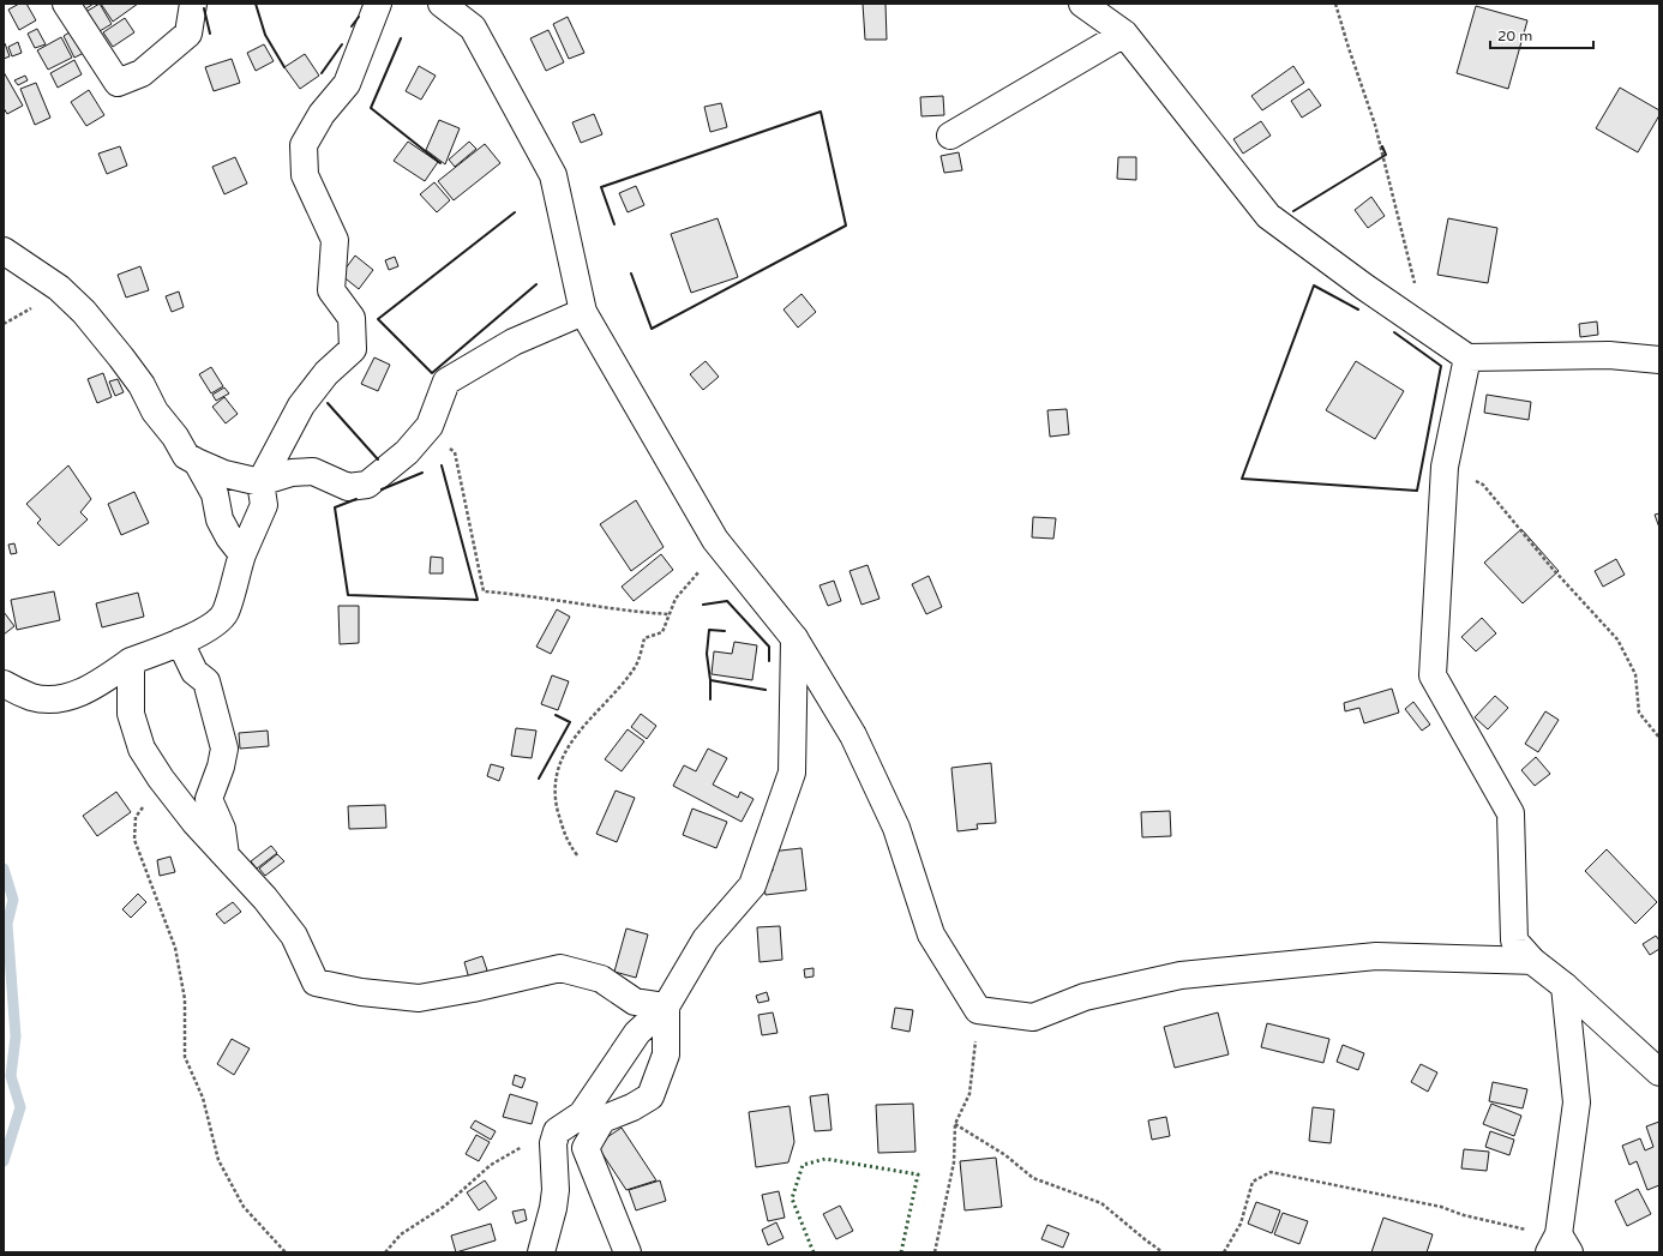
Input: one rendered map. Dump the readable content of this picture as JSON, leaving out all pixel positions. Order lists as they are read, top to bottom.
{
  "scale_bar": "20 m"
}
